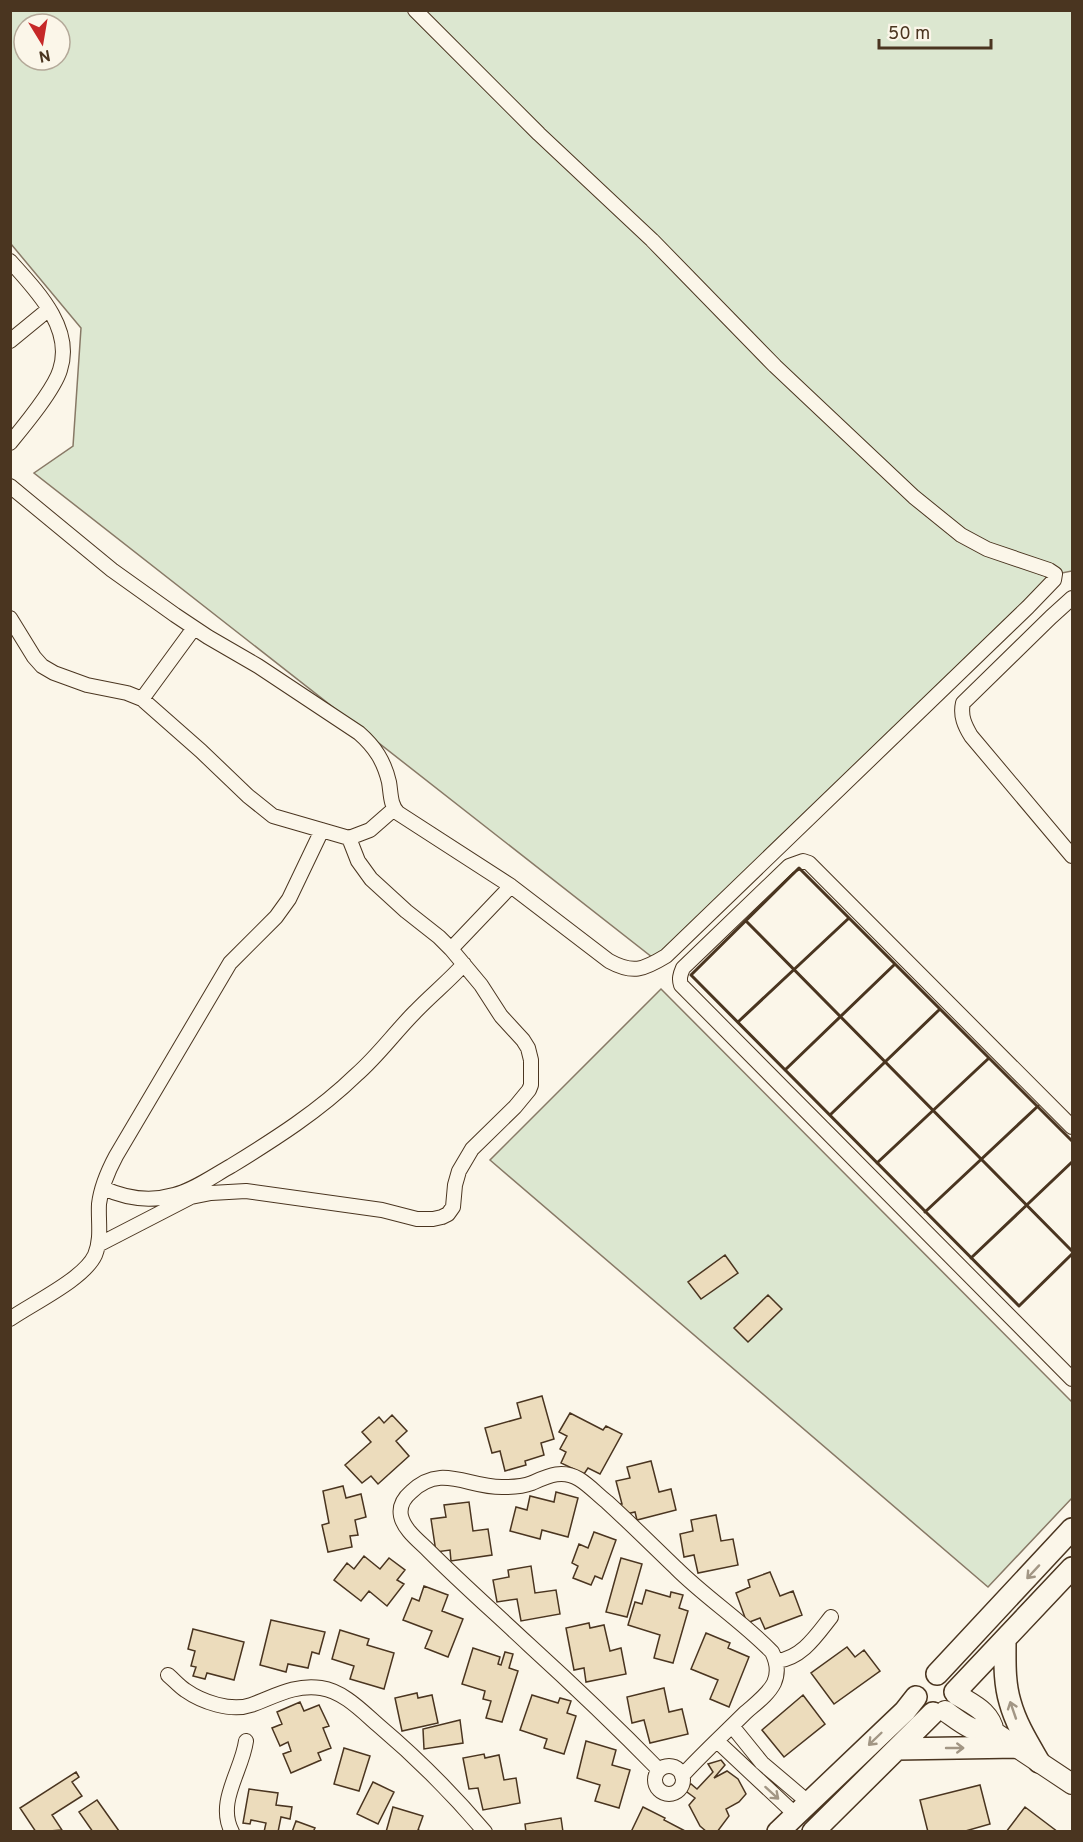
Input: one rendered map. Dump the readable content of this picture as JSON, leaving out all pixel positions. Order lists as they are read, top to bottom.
{
  "scale_bar": "50 m",
  "north": "bottom"
}
